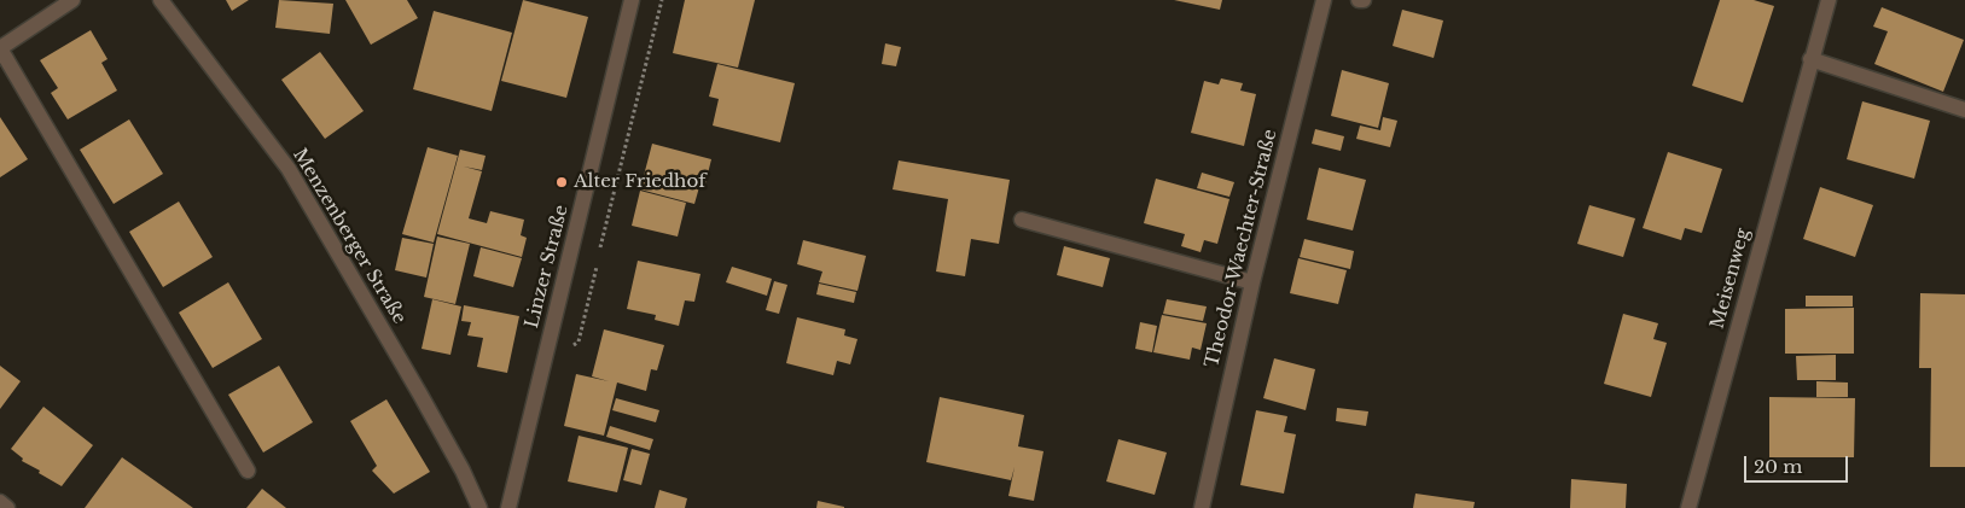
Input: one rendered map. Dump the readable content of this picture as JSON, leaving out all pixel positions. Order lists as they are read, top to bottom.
{
  "streets": {
    "street": [
      "Menzenberger Straße",
      "Theodor-Waechter-Straße",
      "Linzer Straße",
      "Meisenweg"
    ]
  },
  "places": ["Alter Friedhof"],
  "scale_bar": "20 m"
}
